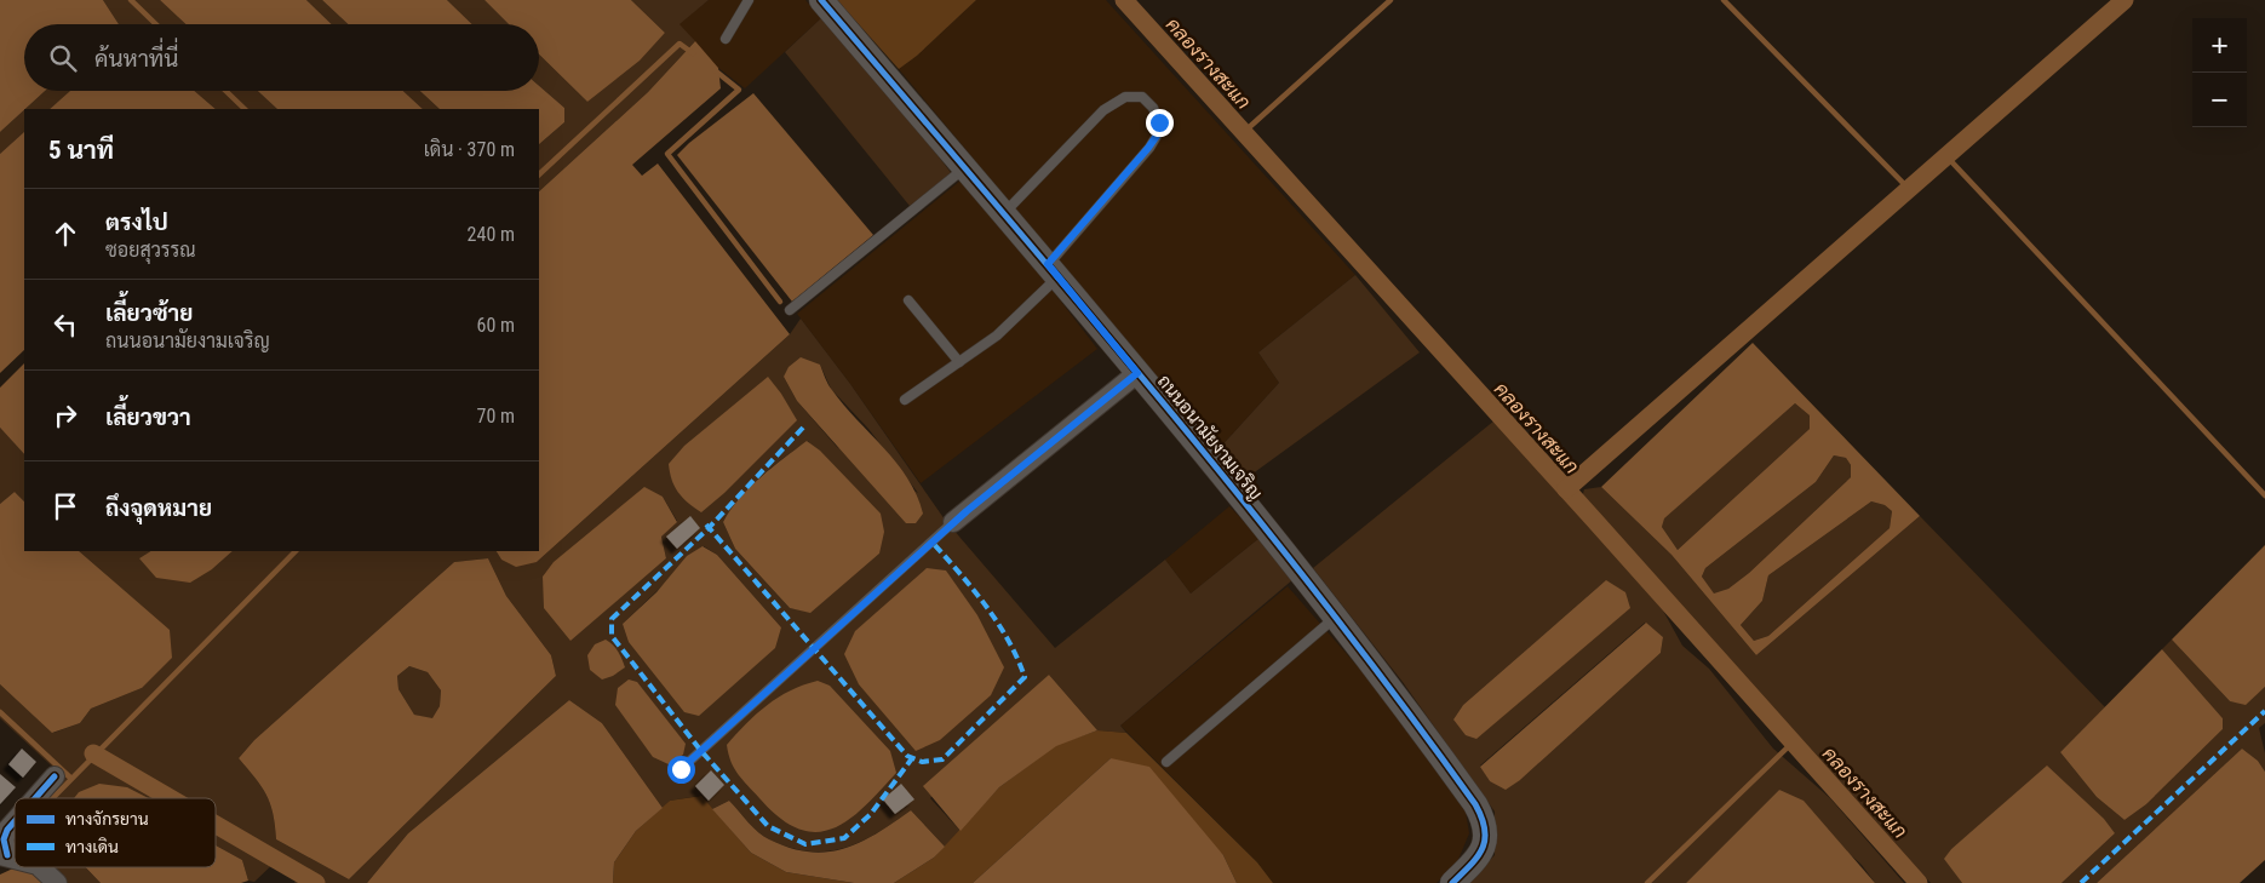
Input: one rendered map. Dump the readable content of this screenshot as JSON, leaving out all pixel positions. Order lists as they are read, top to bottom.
{
  "streets": {
    "street": ["ถนนอนามัยงามเจริญ"]
  },
  "water": ["คลองรางสะแก"],
  "legend": ["ทางจักรยาน", "ทางเดิน"],
  "page": {
    "map_buttons": ["+", "−"],
    "search": "ค้นหาที่นี่",
    "heading": ["5 นาที", "เดิน · 370 m"],
    "list": [
      ["ตรงไป", "ซอยสุวรรณ", "240 m"],
      ["เลี้ยวซ้าย", "ถนนอนามัยงามเจริญ", "60 m"],
      ["เลี้ยวขวา", "70 m"],
      "ถึงจุดหมาย"
    ]
  }
}
